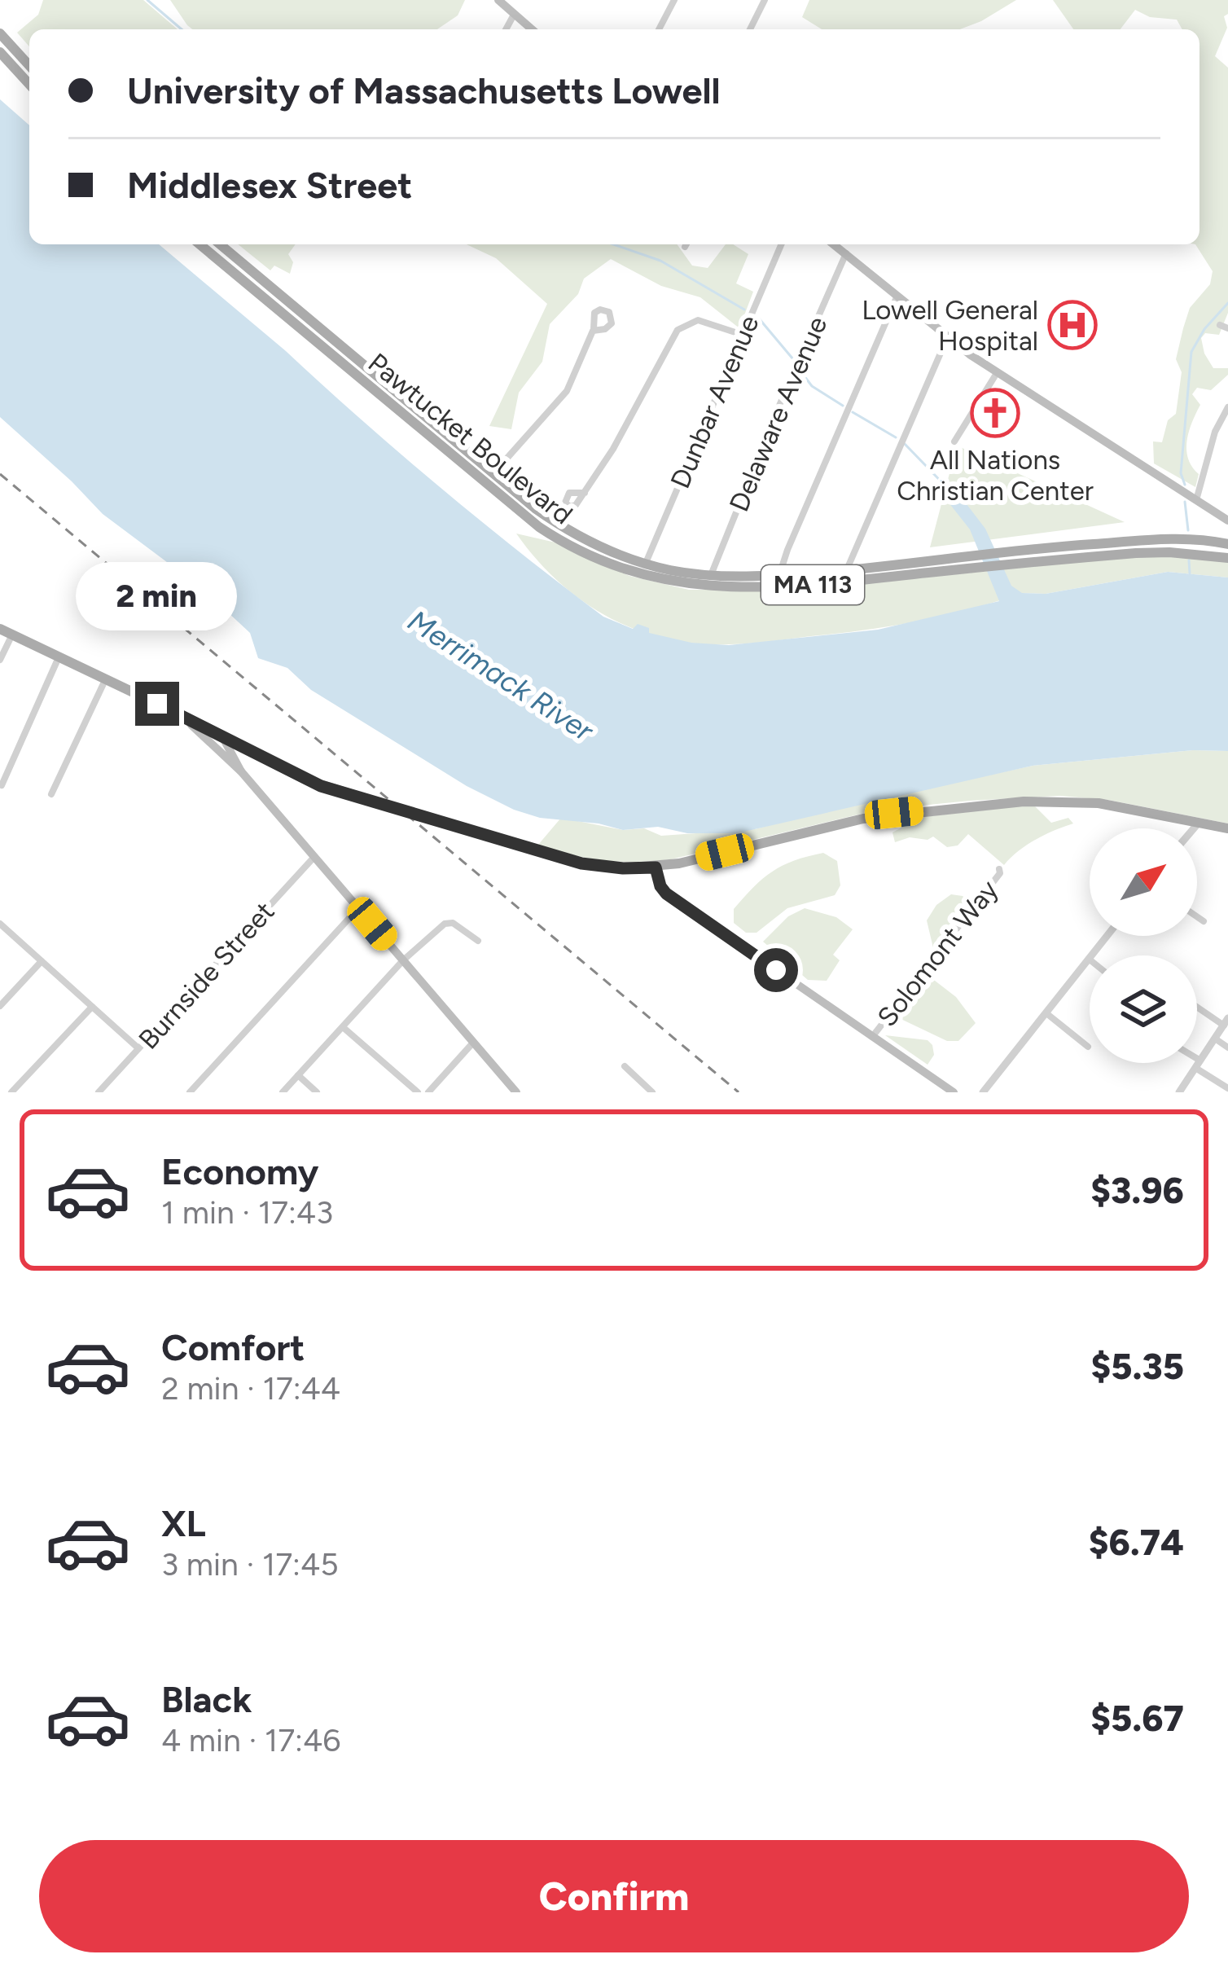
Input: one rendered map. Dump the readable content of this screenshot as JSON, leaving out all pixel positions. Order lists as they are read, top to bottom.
{
  "streets": {
    "main road": ["Pawtucket Boulevard", "MA 113"],
    "street": [
      "Dunbar Avenue",
      "Delaware Avenue",
      "Solomont Way",
      "Burnside Street"
    ]
  },
  "crossings": [
    ["Dunbar Avenue", "Pawtucket Boulevard"],
    ["Delaware Avenue", "Pawtucket Boulevard"]
  ],
  "water": ["Merrimack River"],
  "places": {
    "hospital": ["Lowell General Hospital"],
    "church": ["All Nations Christian Center"]
  },
  "north": "top right",
  "page": {
    "banner": ["University of Massachusetts Lowell", "Middlesex Street"],
    "bubble": "2 min",
    "list": [
      {
        "name": "Economy",
        "note": "1 min · 17:43",
        "value": "$3.96"
      },
      {
        "name": "Comfort",
        "note": "2 min · 17:44",
        "value": "$5.35"
      },
      {
        "name": "XL",
        "note": "3 min · 17:45",
        "value": "$6.74"
      },
      {
        "name": "Black",
        "note": "4 min · 17:46",
        "value": "$5.67"
      }
    ],
    "buttons": "Confirm"
  }
}
